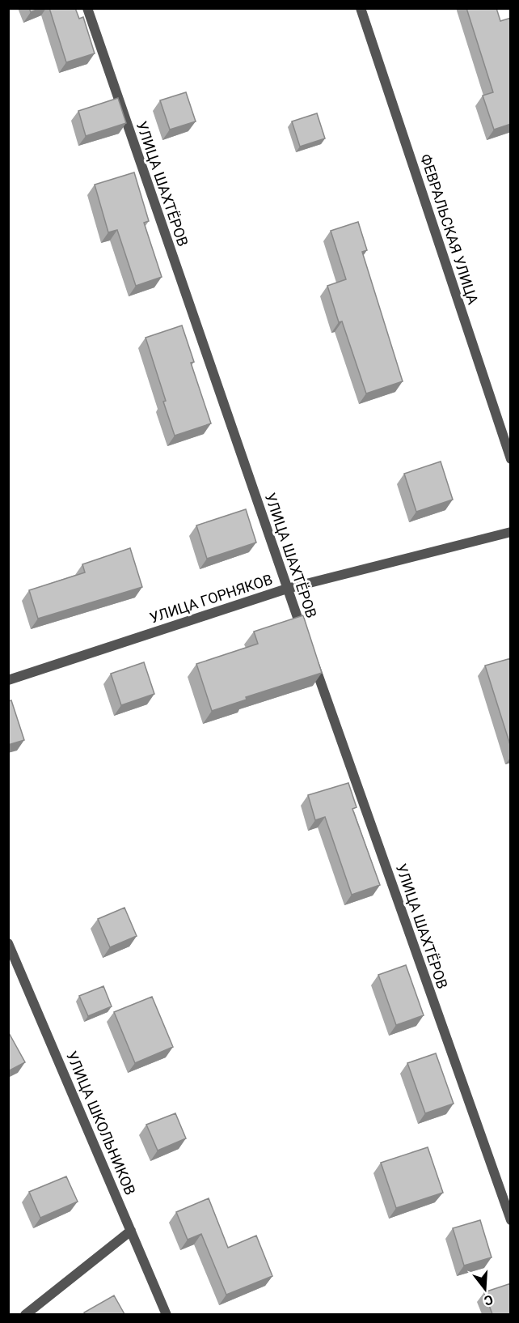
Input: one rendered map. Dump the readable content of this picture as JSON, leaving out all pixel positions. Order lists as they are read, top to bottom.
{
  "streets": {
    "street": [
      "УЛИЦА ШАХТЁРОВ",
      "ФЕВРАЛЬСКАЯ УЛИЦА",
      "УЛИЦА ГОРНЯКОВ",
      "УЛИЦА ШКОЛЬНИКОВ"
    ]
  },
  "crossings": [
    ["УЛИЦА ШАХТЁРОВ", "УЛИЦА ГОРНЯКОВ"]
  ],
  "north": "bottom"
}
